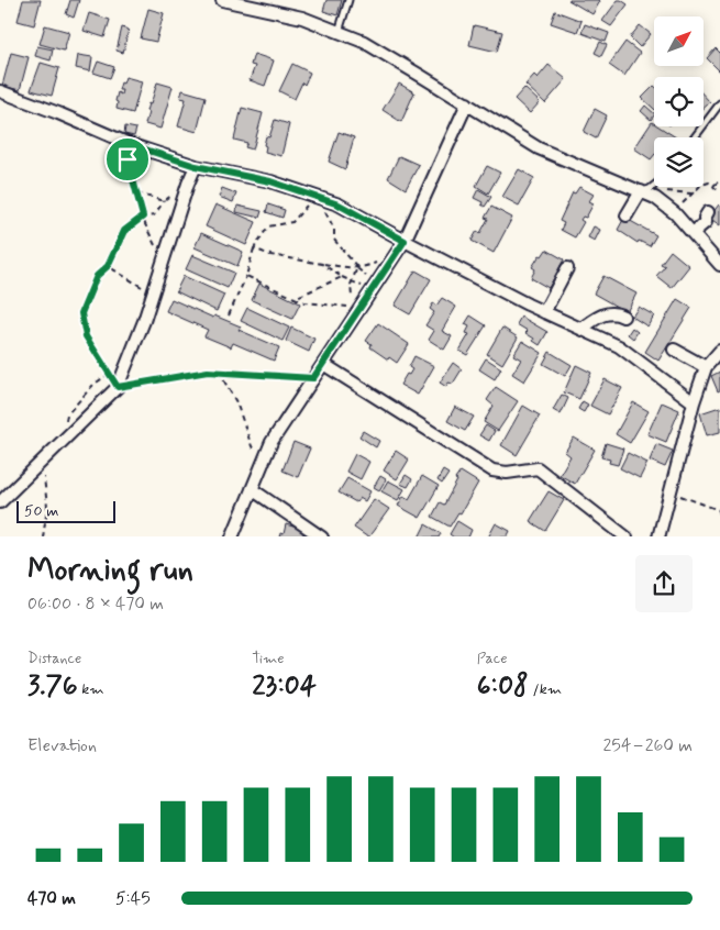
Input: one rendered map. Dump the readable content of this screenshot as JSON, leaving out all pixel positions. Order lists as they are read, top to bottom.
{
  "scale_bar": "50 m",
  "north": "top right",
  "page": {
    "scale": "50 m",
    "heading": ["Morning run", "06:00 · 8 × 470 m"],
    "stats": [
      ["Distance", "3.76 km"],
      ["Time", "23:04"],
      ["Pace", "6:08 /km"]
    ],
    "chart": ["Elevation", "254–260 m"],
    "list": [
      {
        "name": "470 m",
        "note": "5:45"
      }
    ]
  }
}
